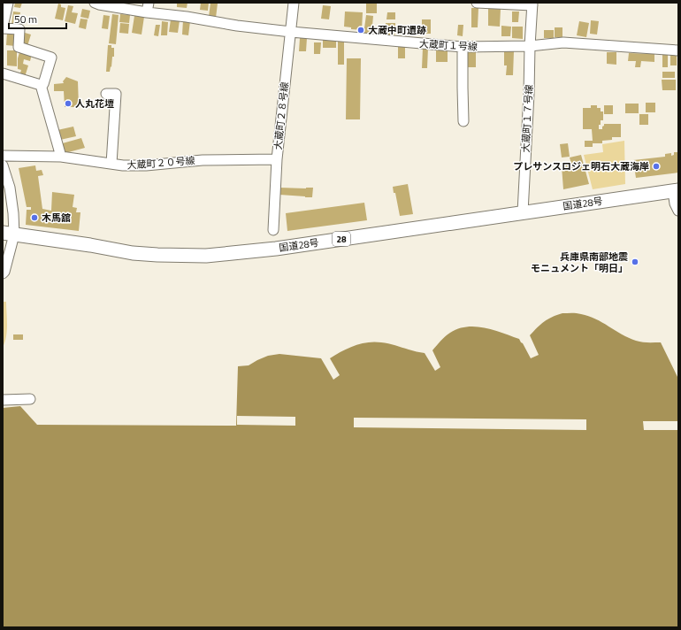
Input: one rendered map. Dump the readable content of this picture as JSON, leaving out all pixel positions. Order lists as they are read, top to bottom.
{
  "streets": {
    "highway": ["国道28号", "28"],
    "street": [
      "大蔵町１号線",
      "大蔵町２８号線",
      "大蔵町１７号線",
      "大蔵町２０号線"
    ]
  },
  "crossings": [
    ["大蔵町１号線", "大蔵町２８号線"],
    ["大蔵町１号線", "大蔵町１７号線"],
    ["大蔵町２８号線", "大蔵町２０号線"],
    ["大蔵町１７号線", "国道28号"]
  ],
  "places": [
    "大蔵中町遺跡",
    "人丸花壇",
    "プレサンスロジェ明石大蔵海岸",
    "木馬舘",
    "兵庫県南部地震 モニュメント「明日」"
  ],
  "scale_bar": "50 m"
}
